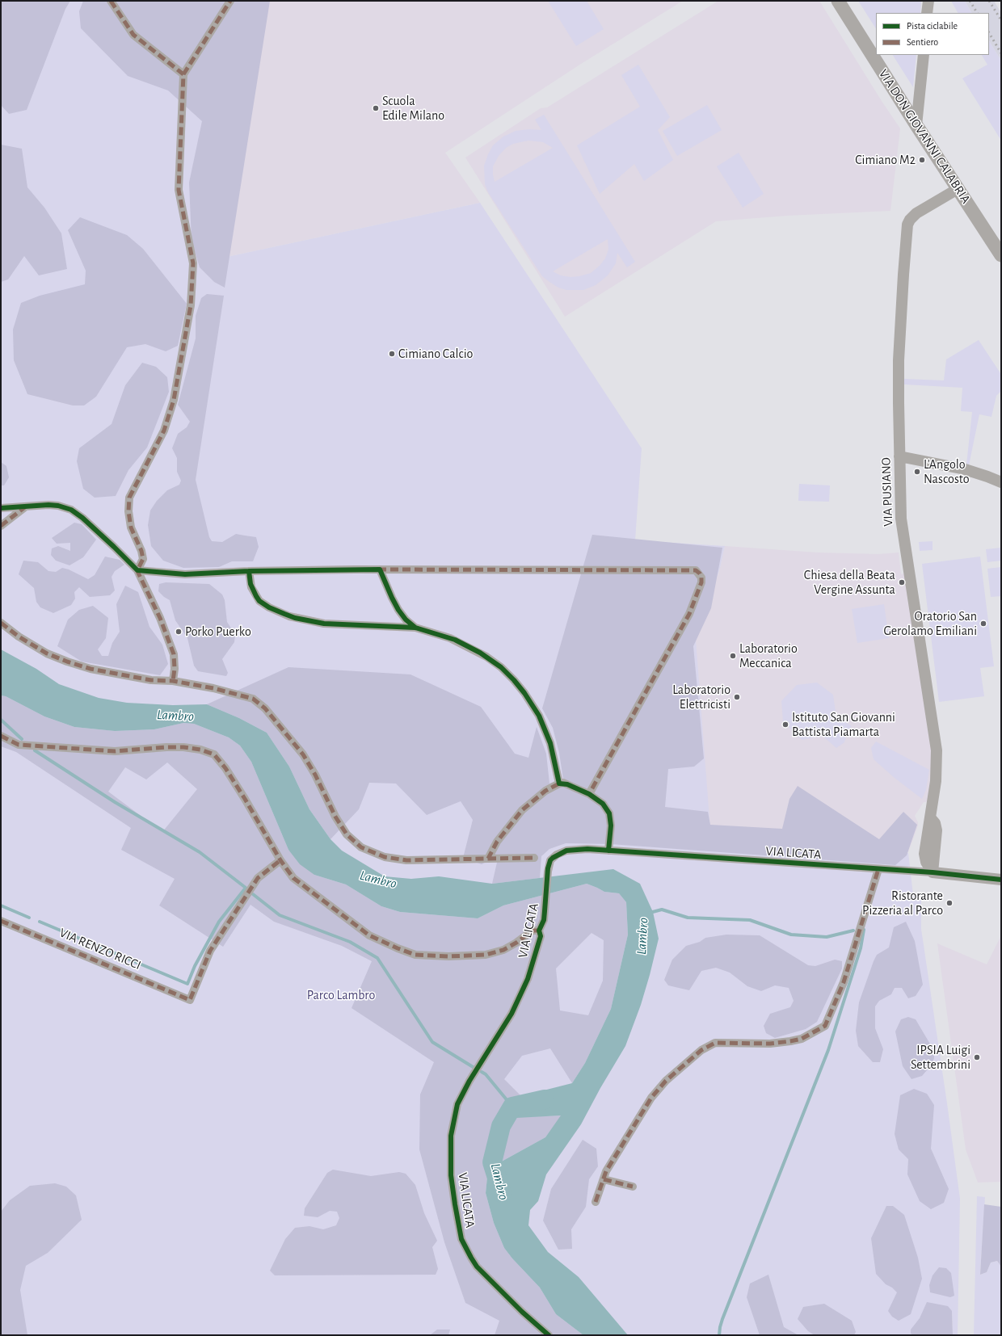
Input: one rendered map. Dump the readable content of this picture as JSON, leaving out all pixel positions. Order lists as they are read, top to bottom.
{
  "streets": {
    "street": [
      "VIA DON GIOVANNI CALABRIA",
      "VIA PUSIANO",
      "VIA LICATA",
      "VIA RENZO RICCI"
    ]
  },
  "crossings": [
    ["VIA DON GIOVANNI CALABRIA", "VIA PUSIANO"],
    ["VIA PUSIANO", "VIA LICATA"]
  ],
  "water": ["Lambro"],
  "parks": ["Parco Lambro"],
  "places": [
    "Scuola Edile Milano",
    "Cimiano M2",
    "Cimiano Calcio",
    "L'Angolo Nascosto",
    "Chiesa della Beata Vergine Assunta",
    "Oratorio San Gerolamo Emiliani",
    "Porko Puerko",
    "Laboratorio Meccanica",
    "Laboratorio Elettricisti",
    "Istituto San Giovanni Battista Piamarta",
    "Ristorante Pizzeria al Parco",
    "IPSIA Luigi Settembrini"
  ],
  "legend": ["Pista ciclabile", "Sentiero"]
}
